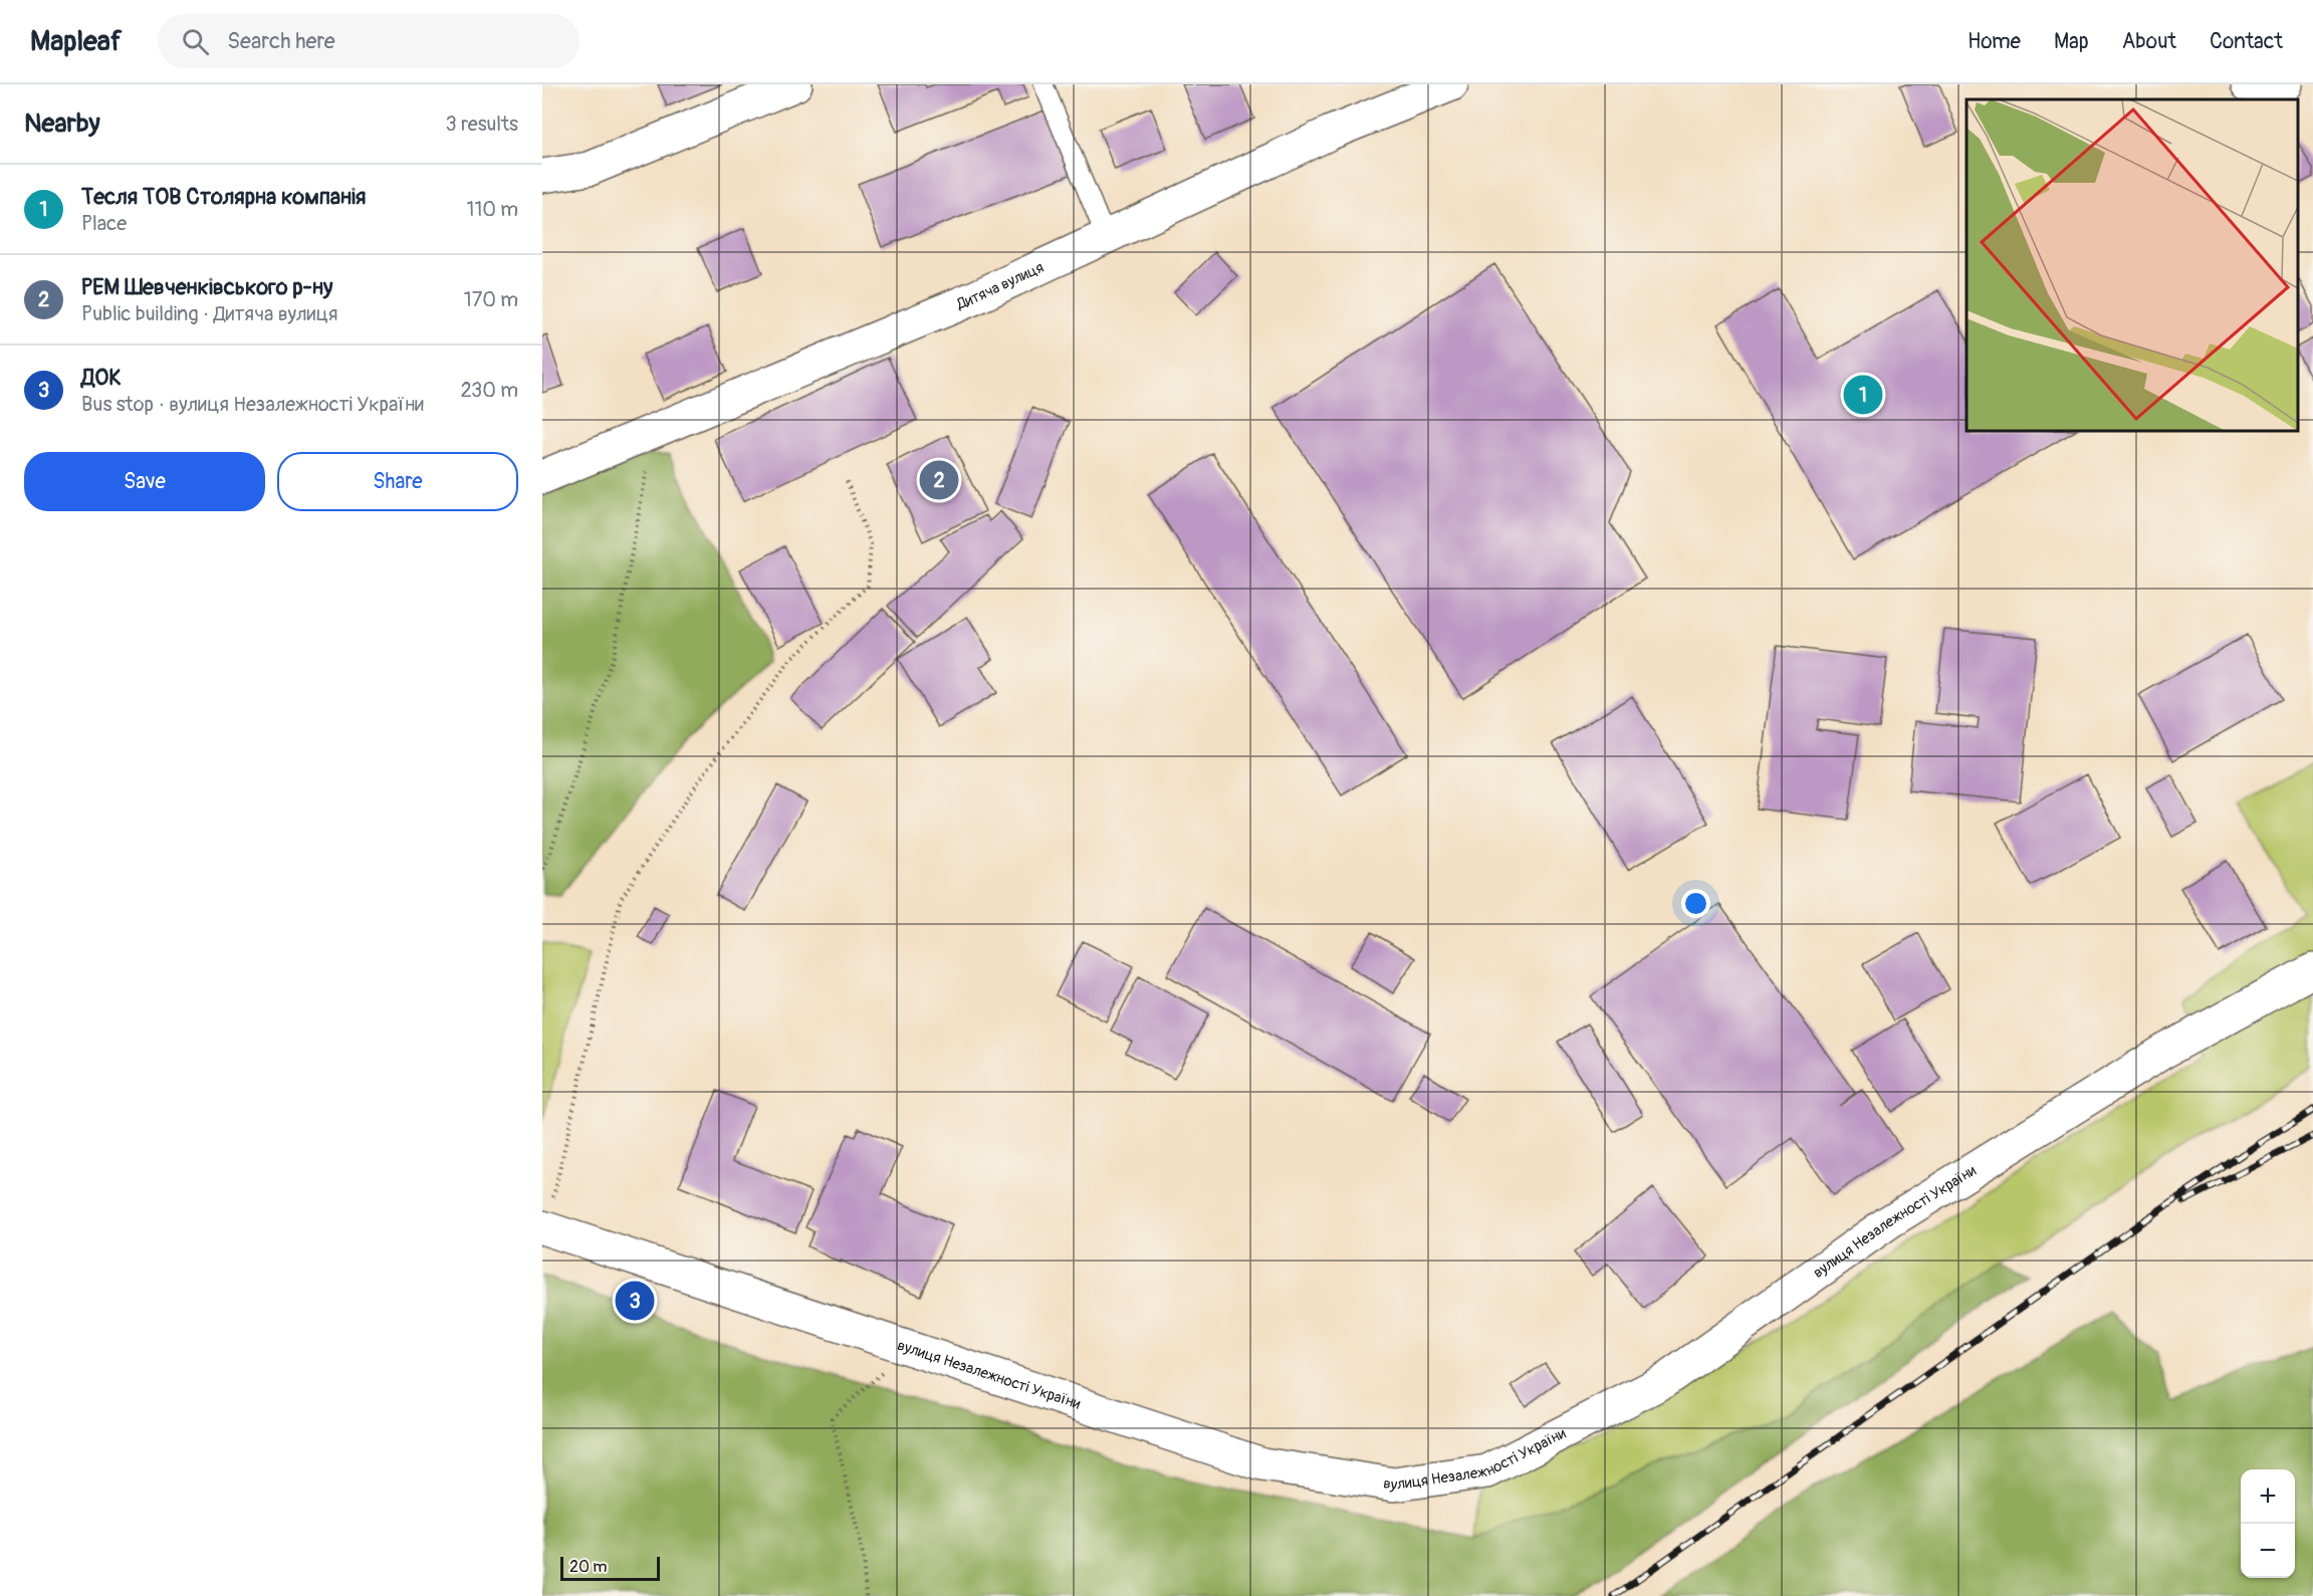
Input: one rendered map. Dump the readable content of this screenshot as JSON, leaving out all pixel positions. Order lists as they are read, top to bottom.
{
  "streets": {
    "main road": ["Дитяча вулиця", "вулиця Незалежності України"]
  },
  "scale_bar": "20 m",
  "page": {
    "header": "Mapleaf",
    "search": "Search here",
    "nav": [
      "Home",
      "Map",
      "About",
      "Contact"
    ],
    "heading": ["Nearby", "3 results"],
    "list": [
      {
        "mark": "1",
        "name": "Тесля ТОВ Столярна компанія",
        "note": "Place",
        "value": "110 m"
      },
      {
        "mark": "2",
        "name": "РЕМ Шевченківського р-ну",
        "note": "Public building · Дитяча вулиця",
        "value": "170 m"
      },
      {
        "mark": "3",
        "name": "ДОК",
        "note": "Bus stop · вулиця Незалежності України",
        "value": "230 m"
      }
    ],
    "pins": ["1", "2", "3"],
    "buttons": ["Save", "Share"],
    "map_buttons": ["+", "−"],
    "scale": "20 m"
  }
}
